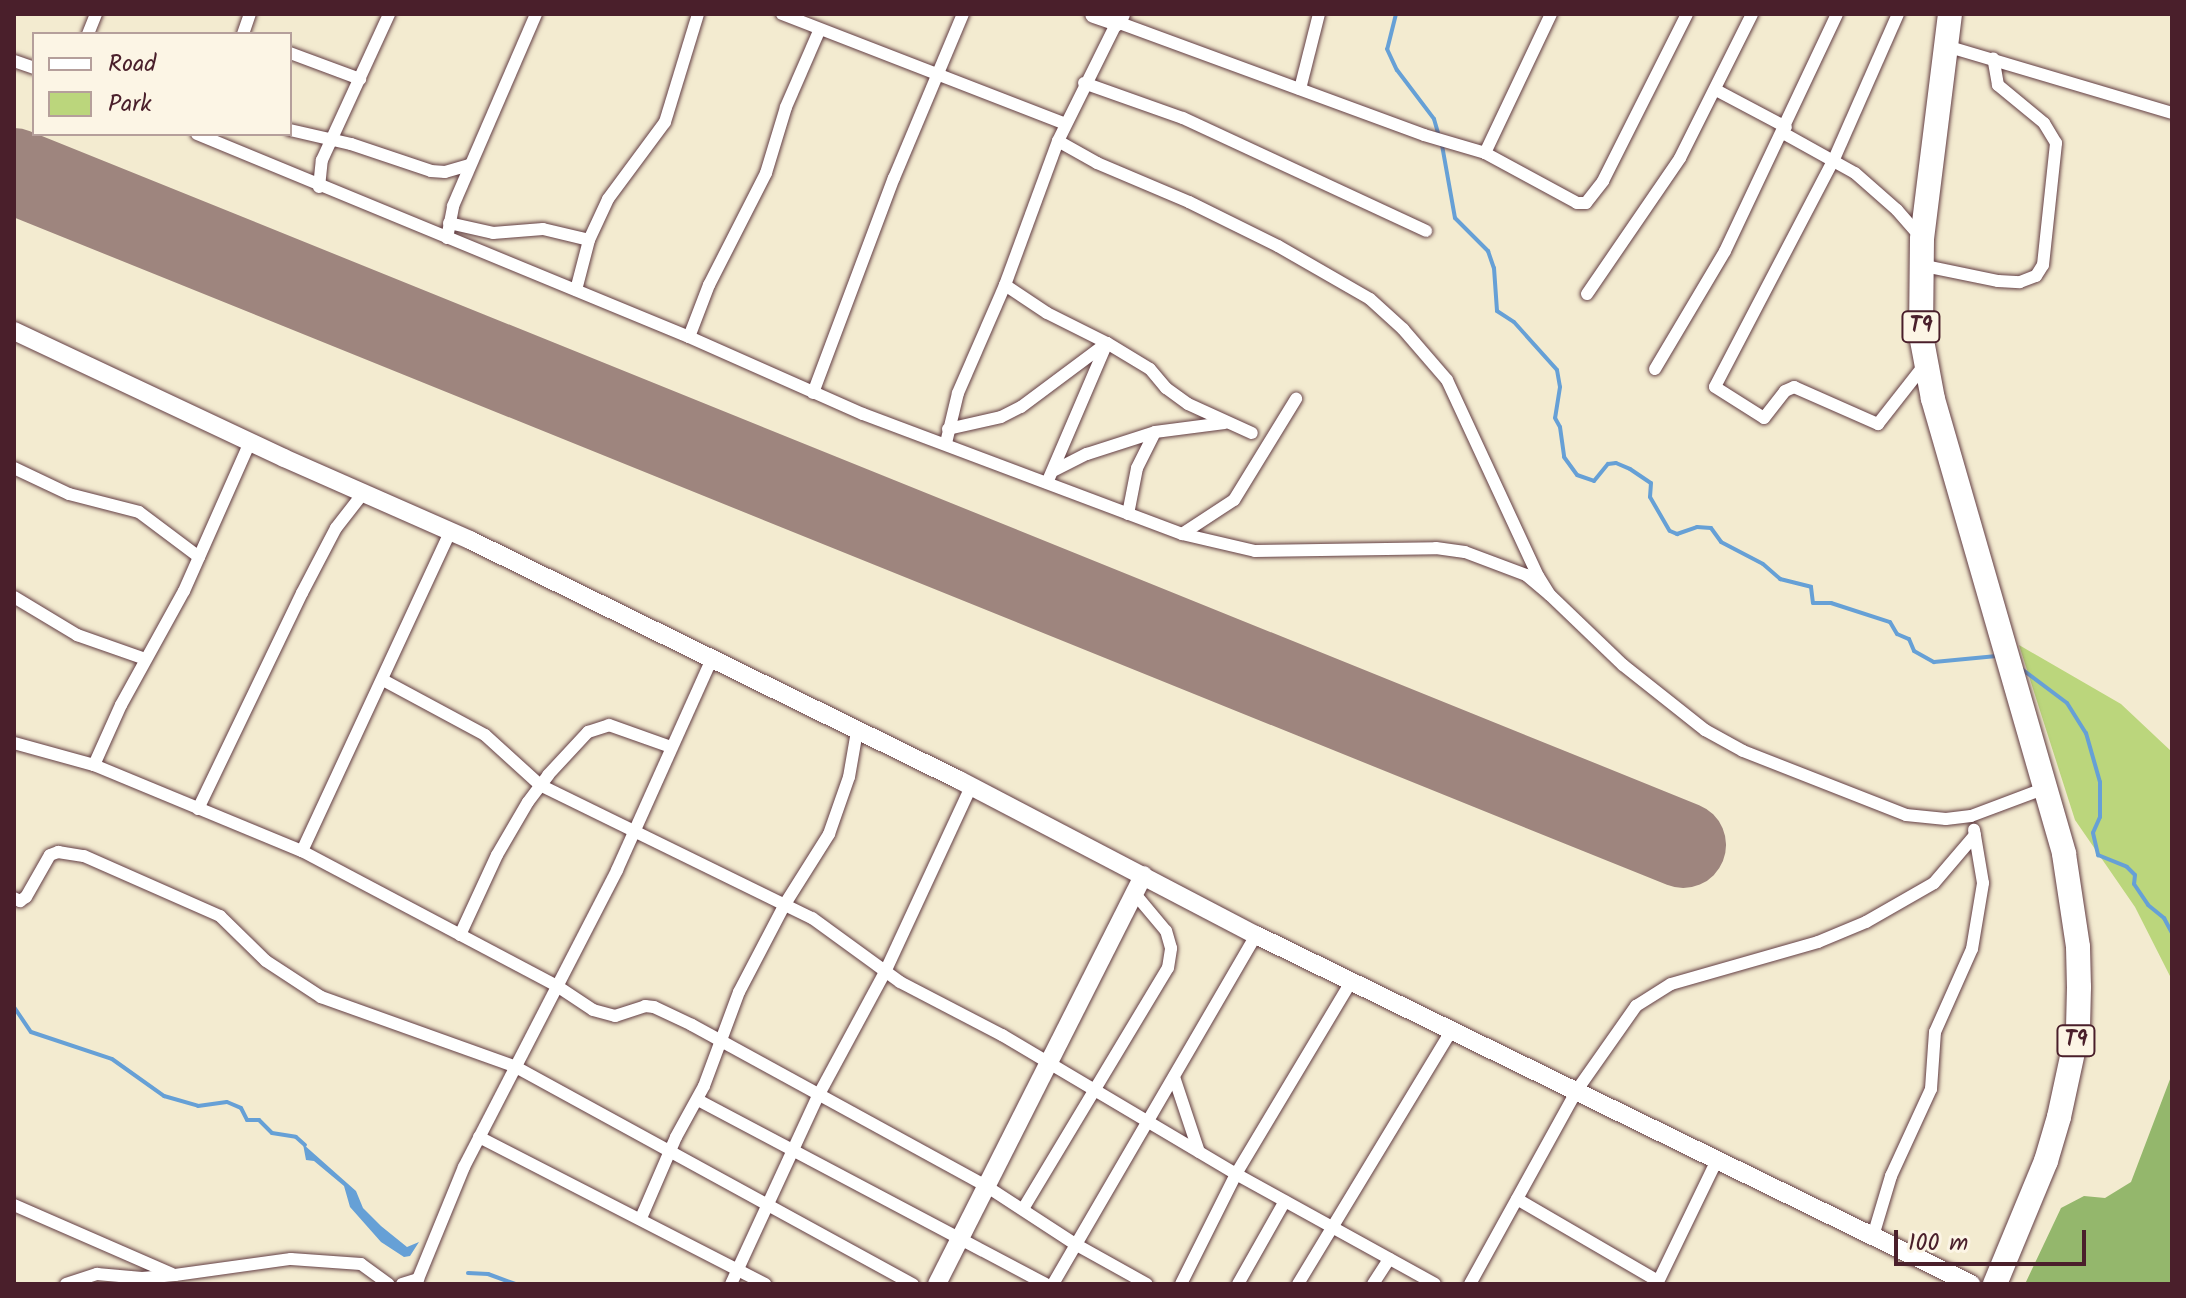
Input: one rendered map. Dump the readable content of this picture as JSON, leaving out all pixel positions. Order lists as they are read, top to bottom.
{
  "streets": {
    "highway": ["T9"]
  },
  "legend": ["Road", "Park"],
  "scale_bar": "100 m"
}
